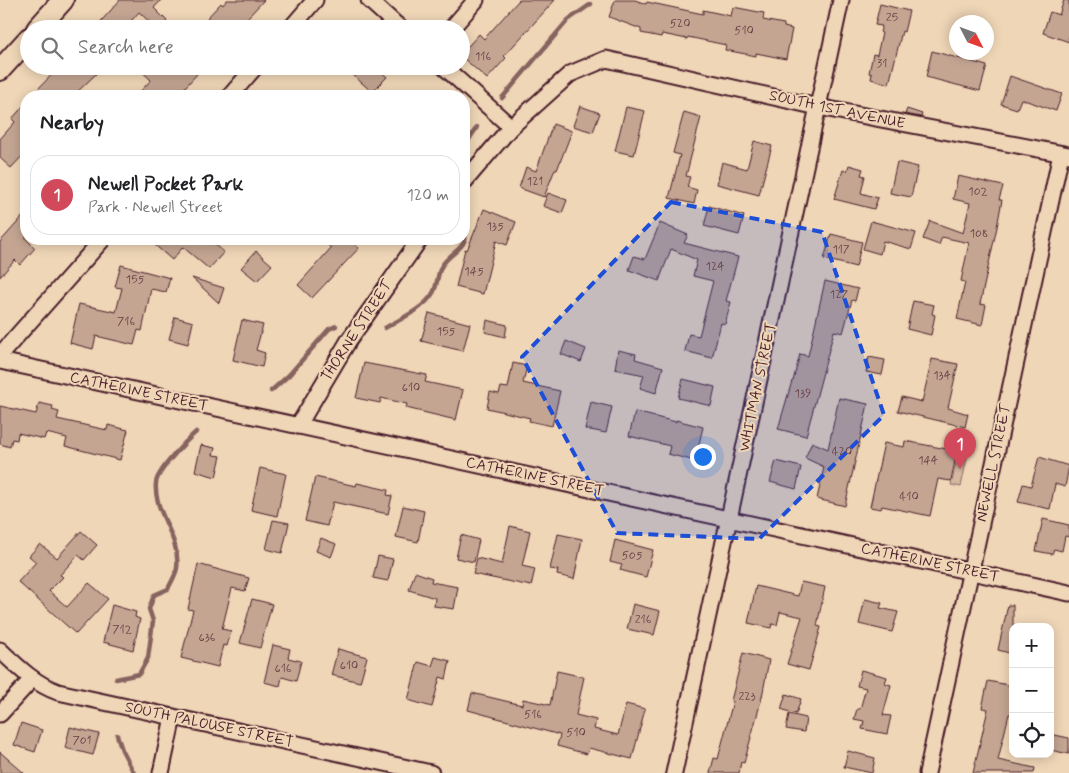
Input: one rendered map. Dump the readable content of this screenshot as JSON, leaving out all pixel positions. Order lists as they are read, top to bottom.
{
  "streets": {
    "street": [
      "SOUTH 1ST AVENUE",
      "THORNE STREET",
      "WHITMAN STREET",
      "CATHERINE STREET",
      "NEWELL STREET",
      "SOUTH PALOUSE STREET"
    ]
  },
  "crossings": [
    ["SOUTH 1ST AVENUE", "WHITMAN STREET"],
    ["SOUTH 1ST AVENUE", "NEWELL STREET"],
    ["THORNE STREET", "CATHERINE STREET"],
    ["WHITMAN STREET", "CATHERINE STREET"],
    ["CATHERINE STREET", "NEWELL STREET"]
  ],
  "house_numbers": [
    "25",
    "520",
    "510",
    "116",
    "31",
    "121",
    "102",
    "135",
    "108",
    "117",
    "124",
    "145",
    "155",
    "127",
    "716",
    "155",
    "134",
    "610",
    "139",
    "420",
    "144",
    "410",
    "505",
    "216",
    "712",
    "636",
    "610",
    "616",
    "223",
    "516",
    "510",
    "701"
  ],
  "north": "bottom right",
  "page": {
    "search": "Search here",
    "heading": "Nearby",
    "list": [
      {
        "mark": "1",
        "name": "Newell Pocket Park",
        "note": "Park · Newell Street",
        "value": "120 m"
      }
    ],
    "pins": "1",
    "map_buttons": ["+", "−"]
  }
}
